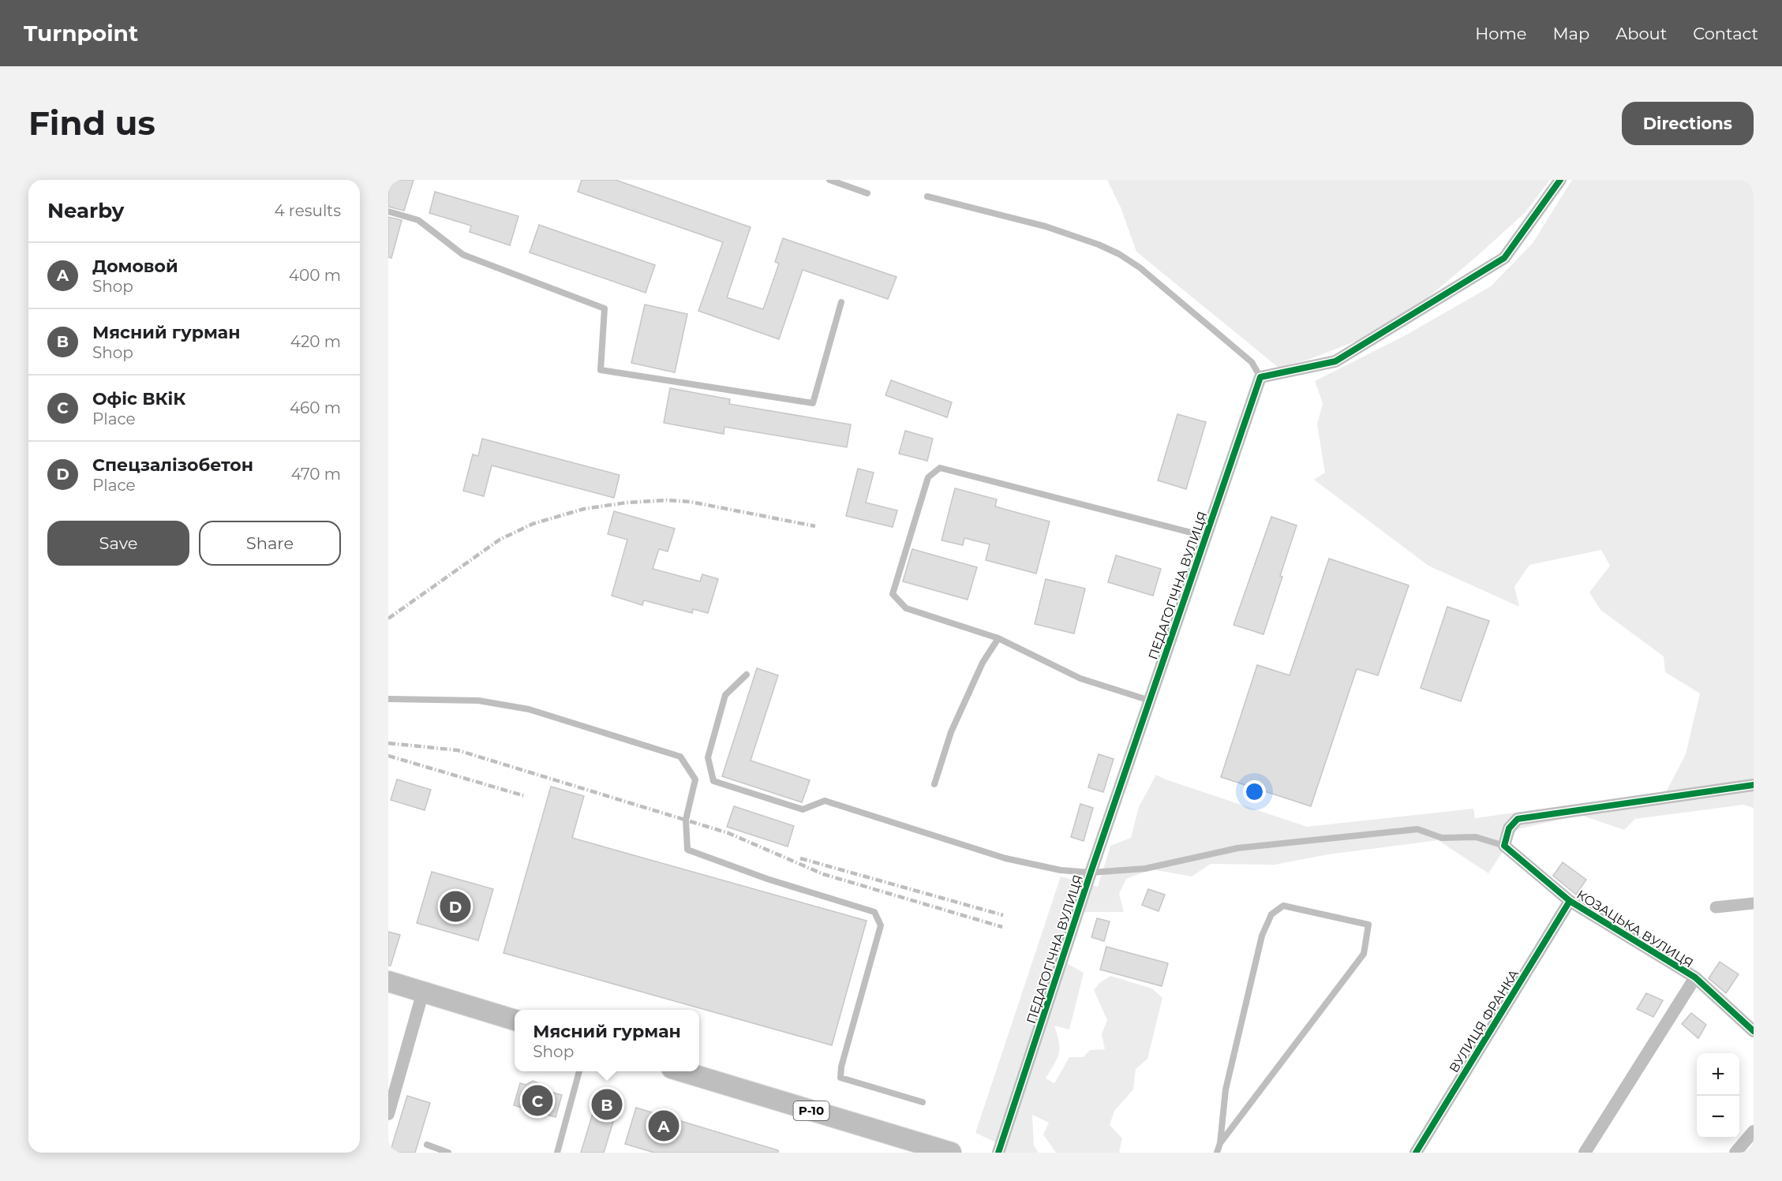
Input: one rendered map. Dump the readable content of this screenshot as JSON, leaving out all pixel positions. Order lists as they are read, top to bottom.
{
  "streets": {
    "main road": ["Р-10"],
    "street": ["ПЕДАГОГІЧНА ВУЛИЦЯ", "КОЗАЦЬКА ВУЛИЦЯ", "ВУЛИЦЯ ФРАНКА"]
  },
  "crossings": [
    ["КОЗАЦЬКА ВУЛИЦЯ", "ВУЛИЦЯ ФРАНКА"]
  ],
  "page": {
    "header": "Turnpoint",
    "nav": [
      "Home",
      "Map",
      "About",
      "Contact"
    ],
    "buttons": [
      "Directions",
      ["Save", "Share"]
    ],
    "title": "Find us",
    "heading": ["Nearby", "4 results"],
    "list": [
      {
        "mark": "A",
        "name": "Домовой",
        "note": "Shop",
        "value": "400 m"
      },
      {
        "mark": "B",
        "name": "Мясний гурман",
        "note": "Shop",
        "value": "420 m"
      },
      {
        "mark": "C",
        "name": "Офіс ВКіК",
        "note": "Place",
        "value": "460 m"
      },
      {
        "mark": "D",
        "name": "Спецзалізобетон",
        "note": "Place",
        "value": "470 m"
      }
    ],
    "pins": [
      "D",
      "C",
      "B",
      "A"
    ],
    "popup": ["Мясний гурман", "Shop"],
    "map_buttons": ["+", "−"]
  }
}
